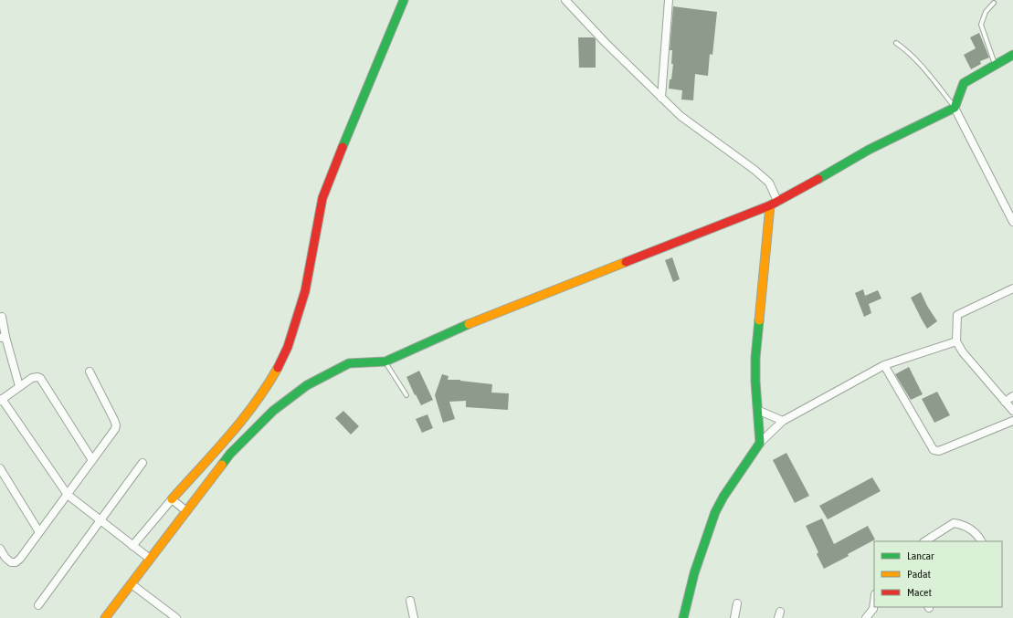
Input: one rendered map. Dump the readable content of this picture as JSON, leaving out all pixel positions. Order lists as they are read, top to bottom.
{
  "legend": ["Lancar", "Padat", "Macet"]
}
